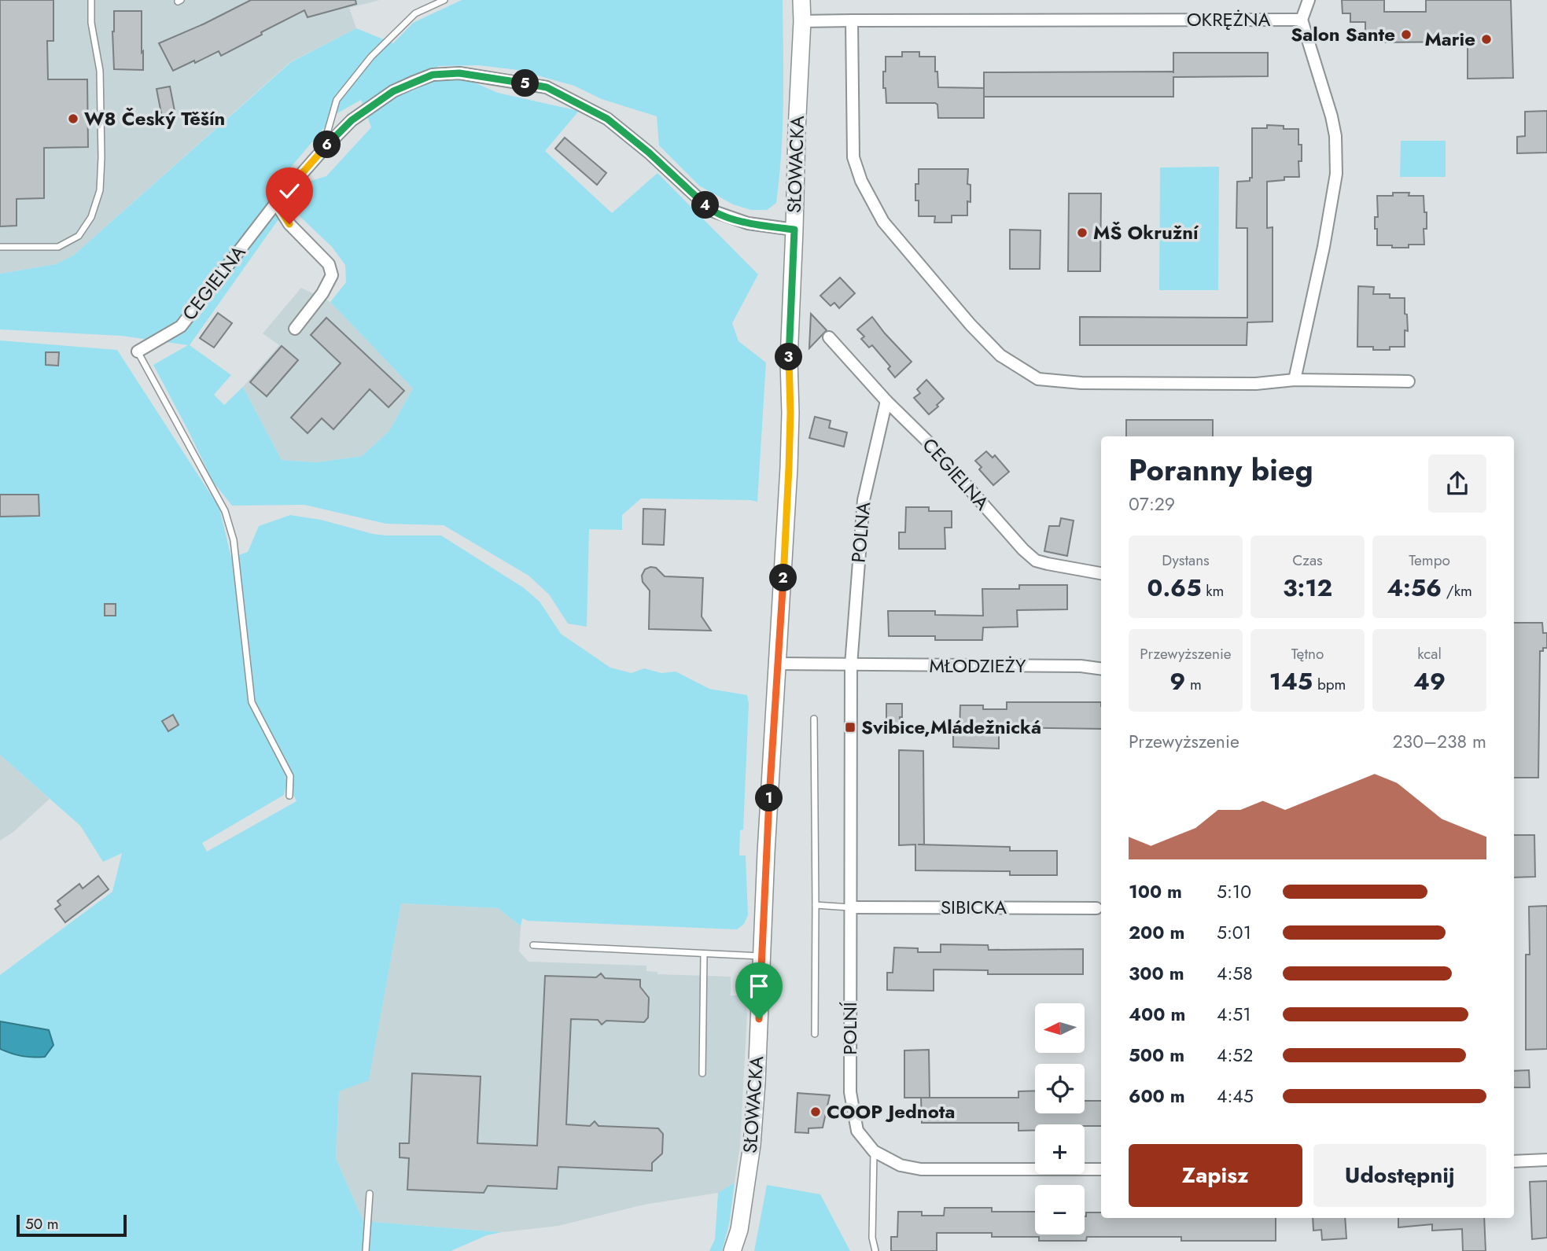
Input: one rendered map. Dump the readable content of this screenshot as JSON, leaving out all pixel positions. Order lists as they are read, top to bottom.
{
  "streets": {
    "street": [
      "OKRĘŻNA",
      "SŁOWACKA",
      "CEGIELNA",
      "POLNA",
      "MŁODZIEŻY",
      "SIBICKA",
      "POLNÍ"
    ]
  },
  "crossings": [
    ["OKRĘŻNA", "SŁOWACKA"],
    ["SŁOWACKA", "CEGIELNA"],
    ["SŁOWACKA", "MŁODZIEŻY"],
    ["CEGIELNA", "POLNA"],
    ["POLNA", "MŁODZIEŻY"],
    ["POLNA", "POLNÍ"],
    ["MŁODZIEŻY", "POLNÍ"],
    ["SIBICKA", "POLNÍ"]
  ],
  "places": {
    "other": [
      "Salon Sante",
      "Marie",
      "W8 Český Těšín",
      "MŠ Okružní",
      "COOP Jednota"
    ],
    "transit": ["Svibice,Mládežnická"]
  },
  "scale_bar": "50 m",
  "north": "left",
  "page": {
    "pins": [
      "5",
      "6",
      "4",
      "3",
      "2",
      "1"
    ],
    "heading": ["Poranny bieg", "07:29"],
    "stats": [
      ["Dystans", "0.65 km"],
      ["Czas", "3:12"],
      ["Tempo", "4:56 /km"],
      ["Przewyższenie", "9 m"],
      ["Tętno", "145 bpm"],
      ["kcal", "49"]
    ],
    "chart": ["Przewyższenie", "230–238 m"],
    "list": [
      {
        "name": "100 m",
        "note": "5:10"
      },
      {
        "name": "200 m",
        "note": "5:01"
      },
      {
        "name": "300 m",
        "note": "4:58"
      },
      {
        "name": "400 m",
        "note": "4:51"
      },
      {
        "name": "500 m",
        "note": "4:52"
      },
      {
        "name": "600 m",
        "note": "4:45"
      }
    ],
    "map_buttons": ["+", "−"],
    "buttons": ["Zapisz", "Udostępnij"],
    "scale": "50 m"
  }
}
